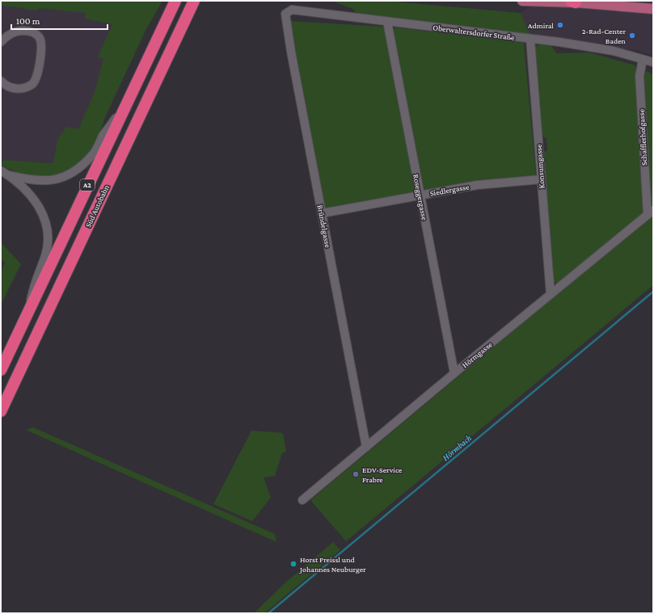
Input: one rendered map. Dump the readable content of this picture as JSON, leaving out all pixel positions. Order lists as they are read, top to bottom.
{
  "streets": {
    "highway": ["A2", "Süd Autobahn"],
    "street": [
      "Oberwaltersdorfer Straße",
      "Schafflerhofgasse",
      "Konsumgasse",
      "Siedlergasse",
      "Roseggergasse",
      "Bründelgasse",
      "Hörmgasse"
    ]
  },
  "crossings": [
    ["Oberwaltersdorfer Straße", "Schafflerhofgasse"],
    ["Oberwaltersdorfer Straße", "Konsumgasse"],
    ["Oberwaltersdorfer Straße", "Roseggergasse"],
    ["Oberwaltersdorfer Straße", "Bründelgasse"],
    ["Schafflerhofgasse", "Hörmgasse"],
    ["Konsumgasse", "Siedlergasse"],
    ["Konsumgasse", "Hörmgasse"],
    ["Siedlergasse", "Roseggergasse"],
    ["Siedlergasse", "Bründelgasse"],
    ["Roseggergasse", "Hörmgasse"],
    ["Bründelgasse", "Hörmgasse"]
  ],
  "water": ["Hörmbach"],
  "places": [
    "Admiral",
    "2-Rad-Center Baden",
    "EDV-Service Frabre",
    "Horst Preissl und Johannes Neuburger"
  ],
  "scale_bar": "100 m"
}
